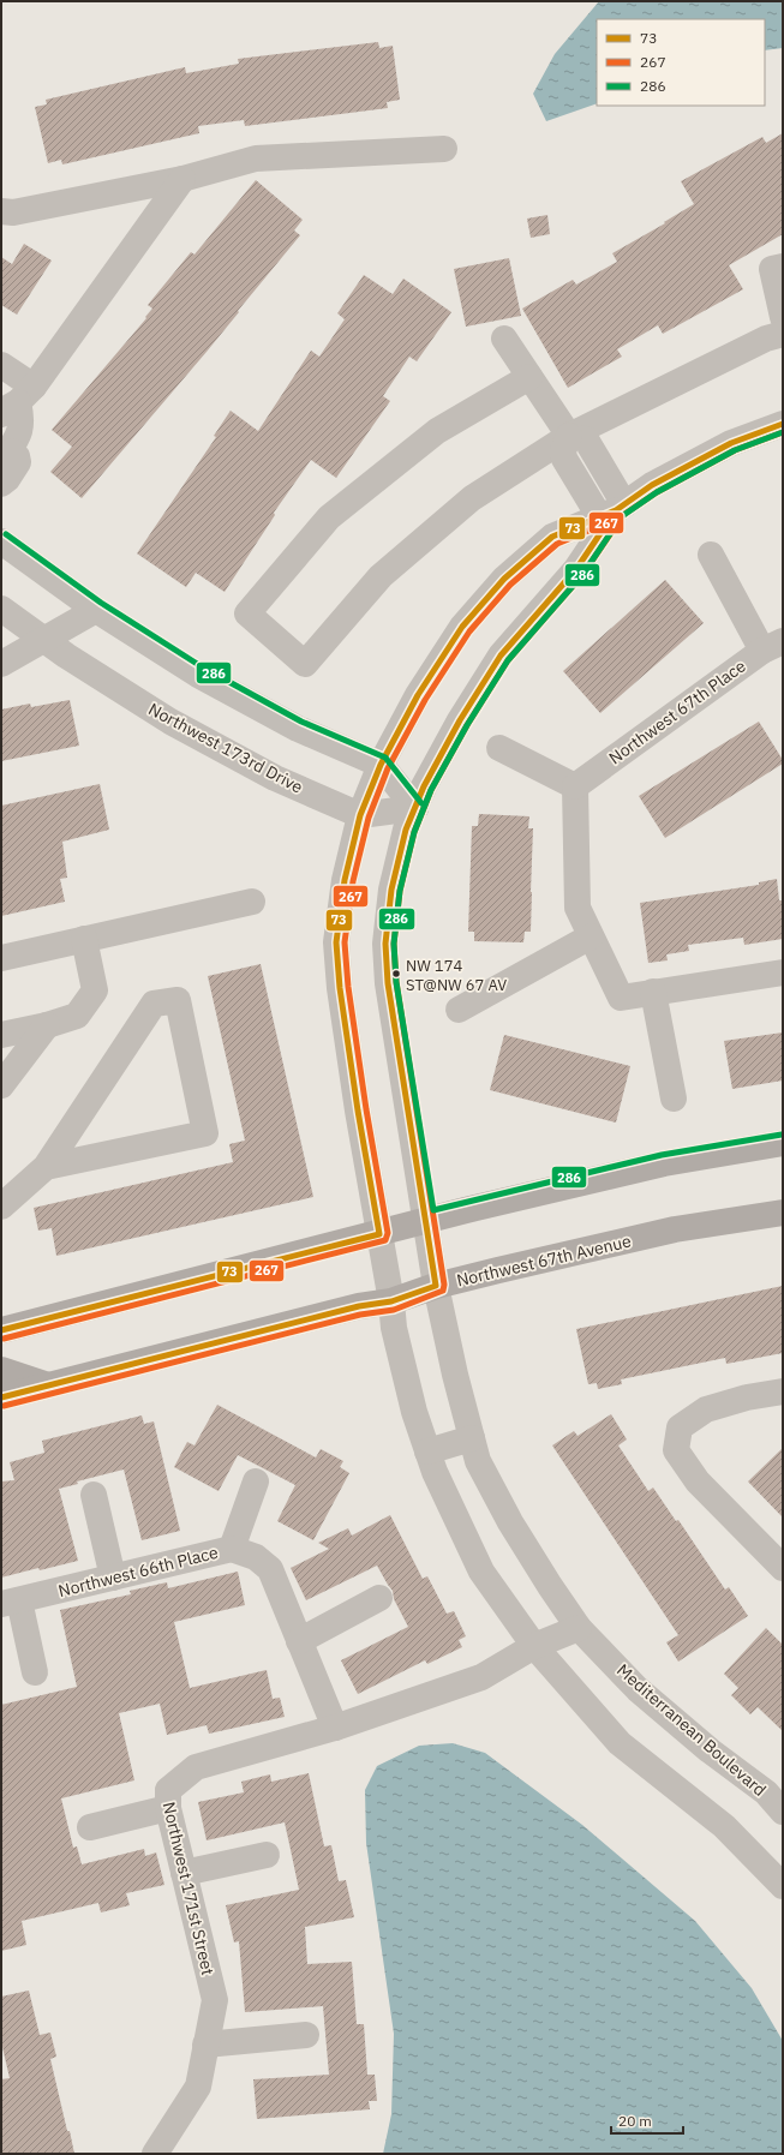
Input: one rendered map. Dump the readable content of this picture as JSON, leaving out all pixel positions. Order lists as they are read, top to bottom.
{
  "streets": {
    "main road": ["Northwest 67th Avenue"],
    "street": [
      "Northwest 67th Place",
      "Northwest 173rd Drive",
      "Northwest 66th Place",
      "Mediterranean Boulevard",
      "Northwest 171st Street"
    ]
  },
  "crossings": [
    ["Northwest 67th Avenue", "Mediterranean Boulevard"]
  ],
  "places": ["NW 174 ST@NW 67 AV"],
  "lines": ["transit line 73", "transit line 267", "transit line 286"],
  "legend": ["73", "267", "286"],
  "scale_bar": "20 m"
}
